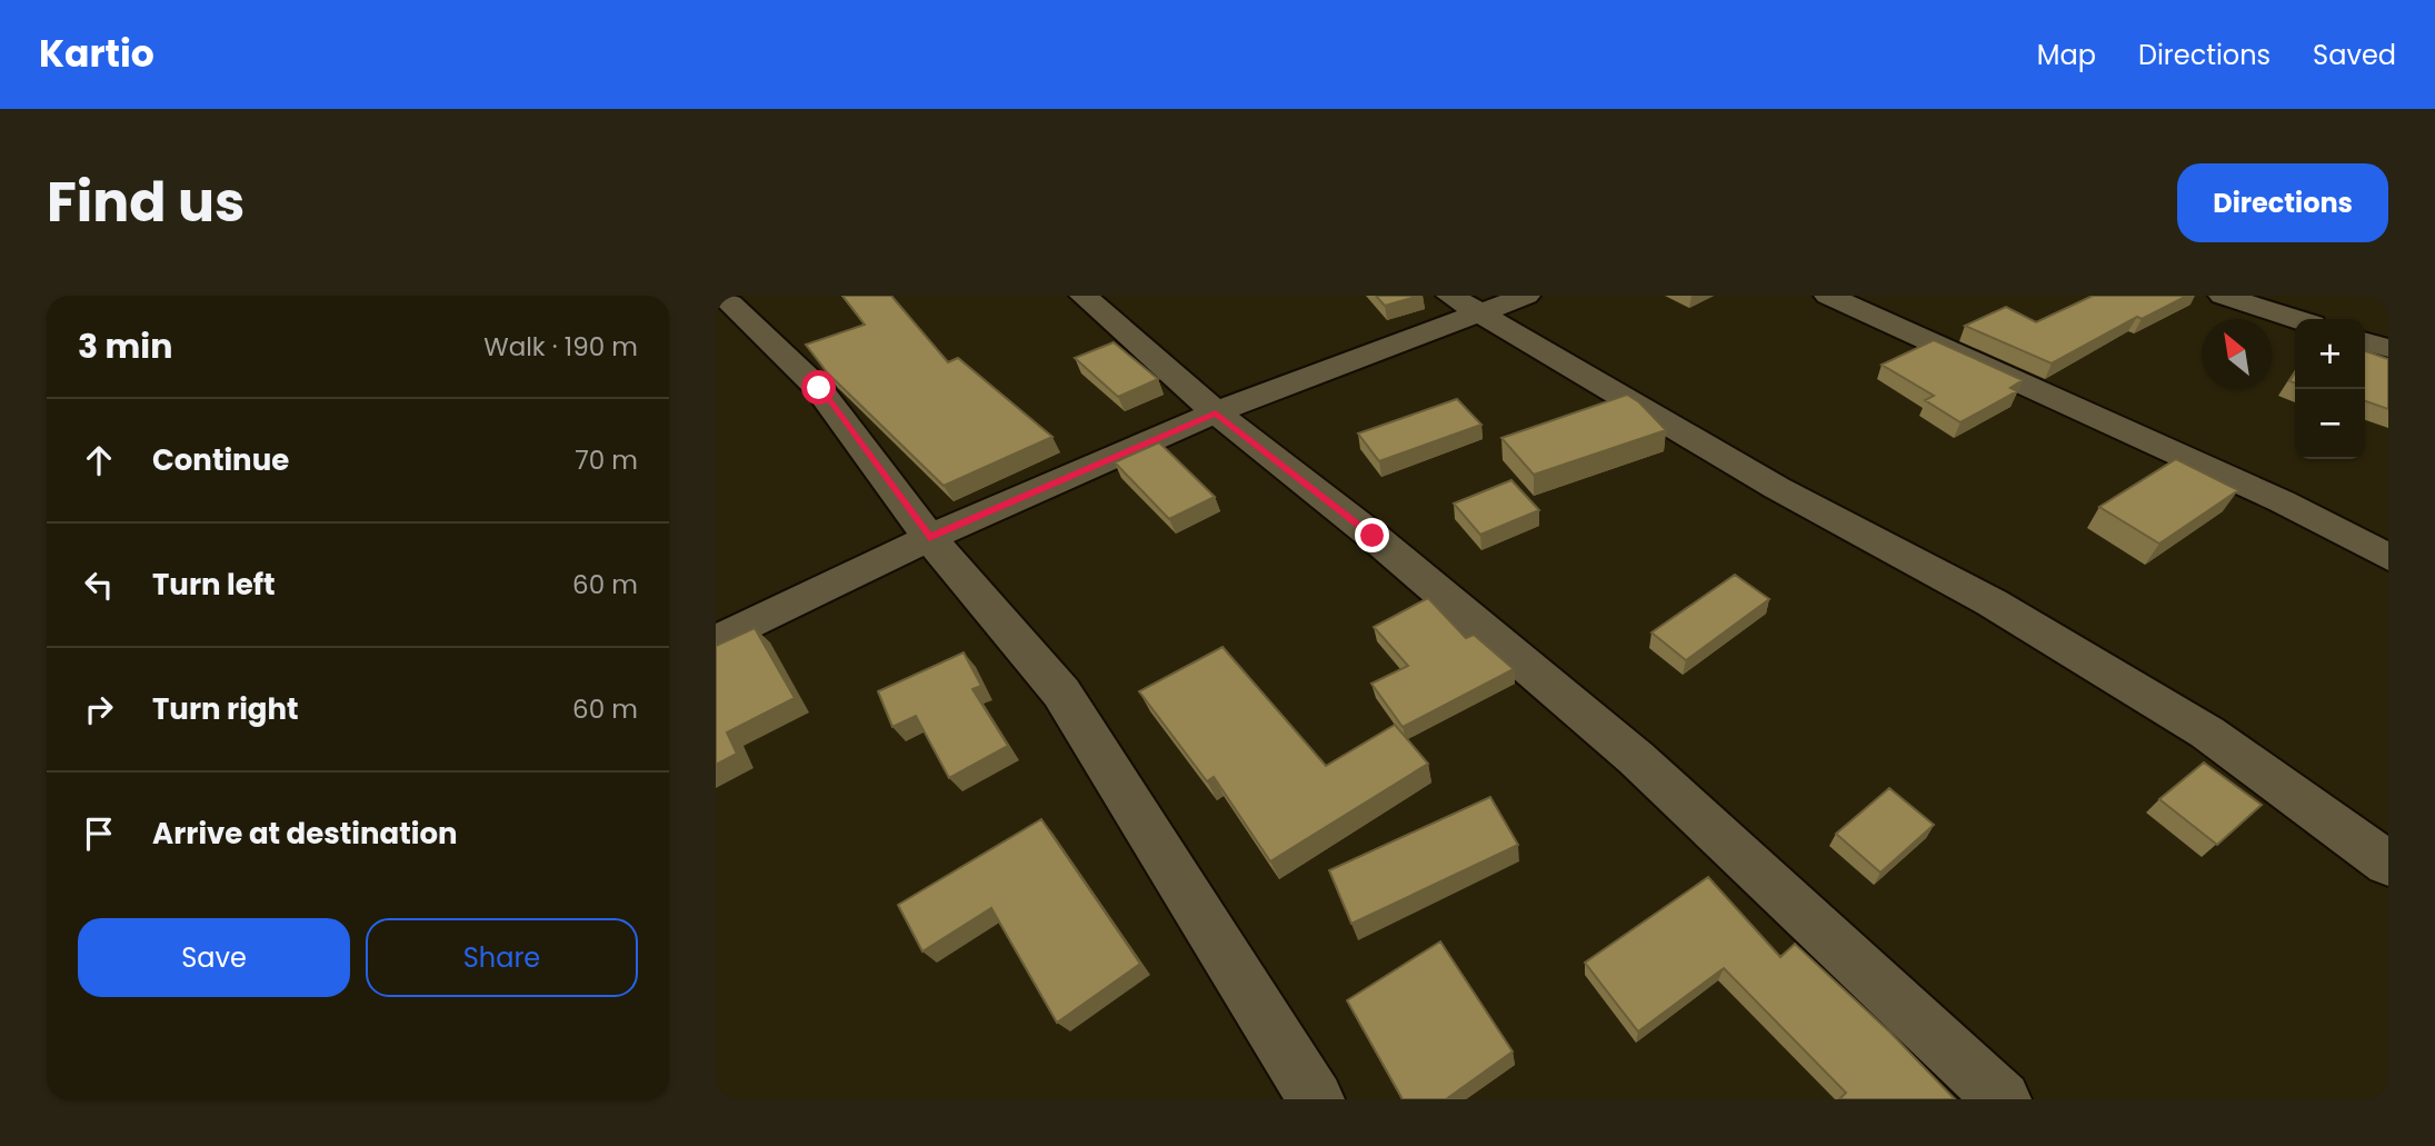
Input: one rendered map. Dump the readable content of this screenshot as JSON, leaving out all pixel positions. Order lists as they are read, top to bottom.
{
  "north": "top left",
  "page": {
    "header": "Kartio",
    "nav": ["Map", "Directions", "Saved"],
    "title": "Find us",
    "buttons": [
      "Directions",
      ["Save", "Share"]
    ],
    "heading": ["3 min", "Walk · 190 m"],
    "map_buttons": ["+", "−"],
    "list": [
      ["Continue", "70 m"],
      ["Turn left", "60 m"],
      ["Turn right", "60 m"],
      "Arrive at destination"
    ]
  }
}
